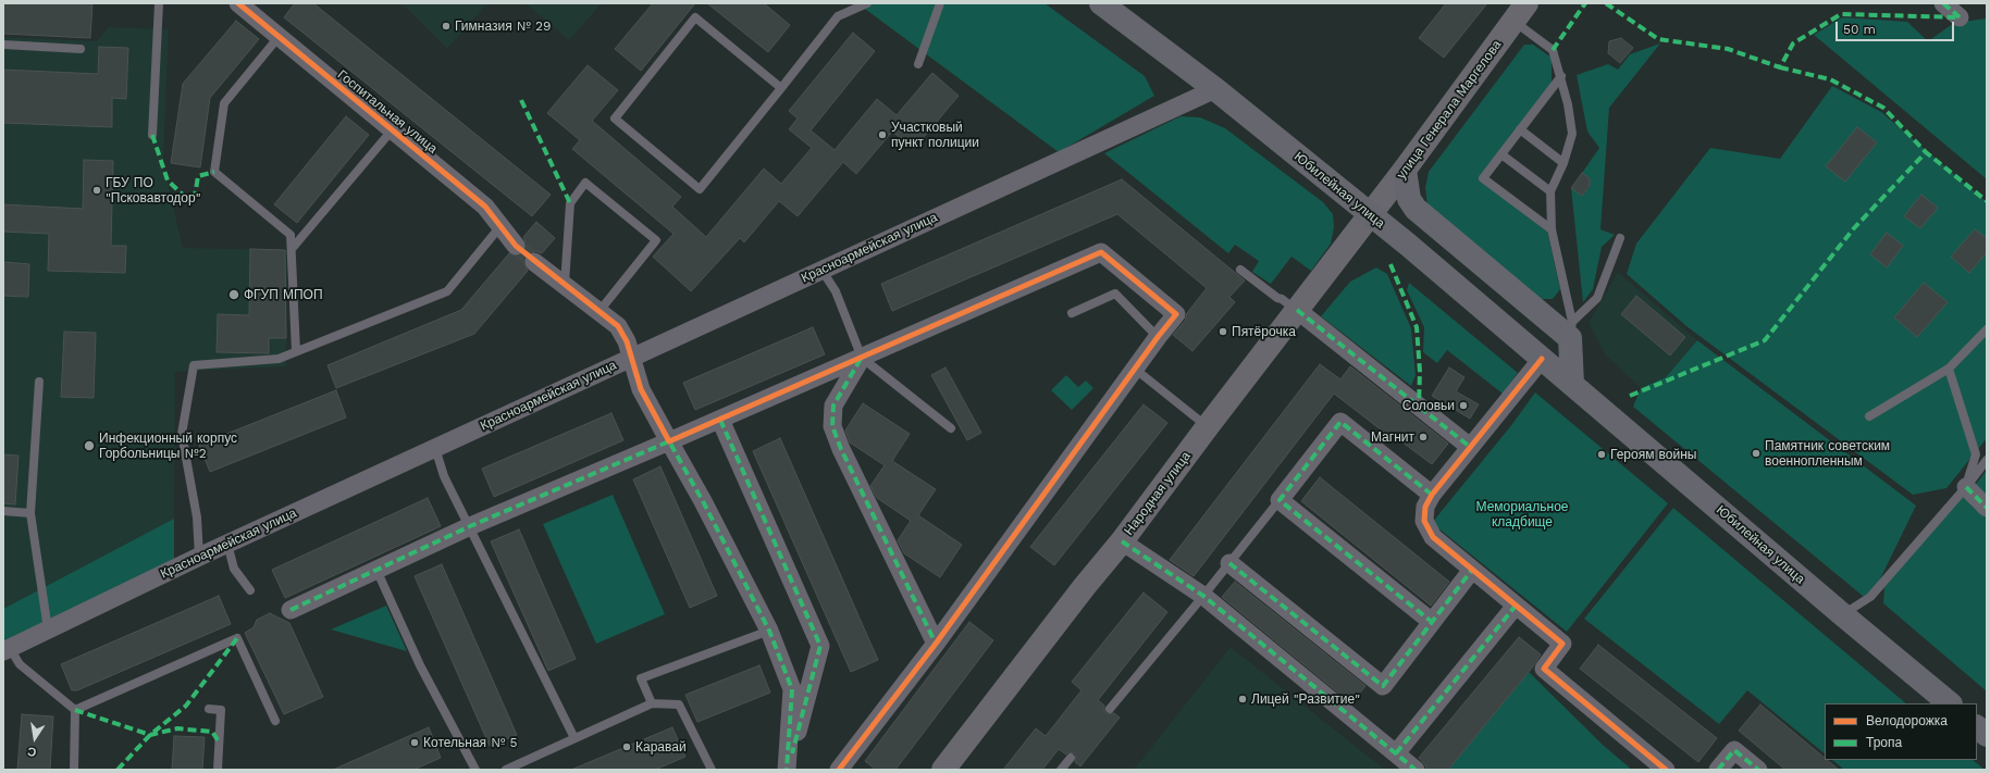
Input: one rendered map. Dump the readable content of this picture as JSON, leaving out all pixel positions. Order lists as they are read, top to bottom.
{
  "streets": {
    "main road": ["Юбилейная улица"],
    "street": [
      "улица Генерала Маргелова",
      "Госпитальная улица",
      "Красноармейская улица",
      "Народная улица"
    ]
  },
  "crossings": [
    ["улица Генерала Маргелова", "Юбилейная улица"],
    ["улица Генерала Маргелова", "Народная улица"],
    ["Юбилейная улица", "Красноармейская улица"],
    ["Юбилейная улица", "Народная улица"]
  ],
  "parks": ["Мемориальное кладбище"],
  "places": [
    "Гимназия № 29",
    "Участковый пункт полиции",
    "ГБУ ПО \"Псковавтодор\"",
    "ФГУП МПОП",
    "Пятёрочка",
    "Соловьи",
    "Магнит",
    "Инфекционный корпус Горбольницы №2",
    "Памятник советским военнопленным",
    "Героям войны",
    "Лицей \"Развитие\"",
    "Котельная № 5",
    "Каравай"
  ],
  "legend": ["Велодорожка", "Тропа"],
  "scale_bar": "50 m",
  "north": "bottom"
}
